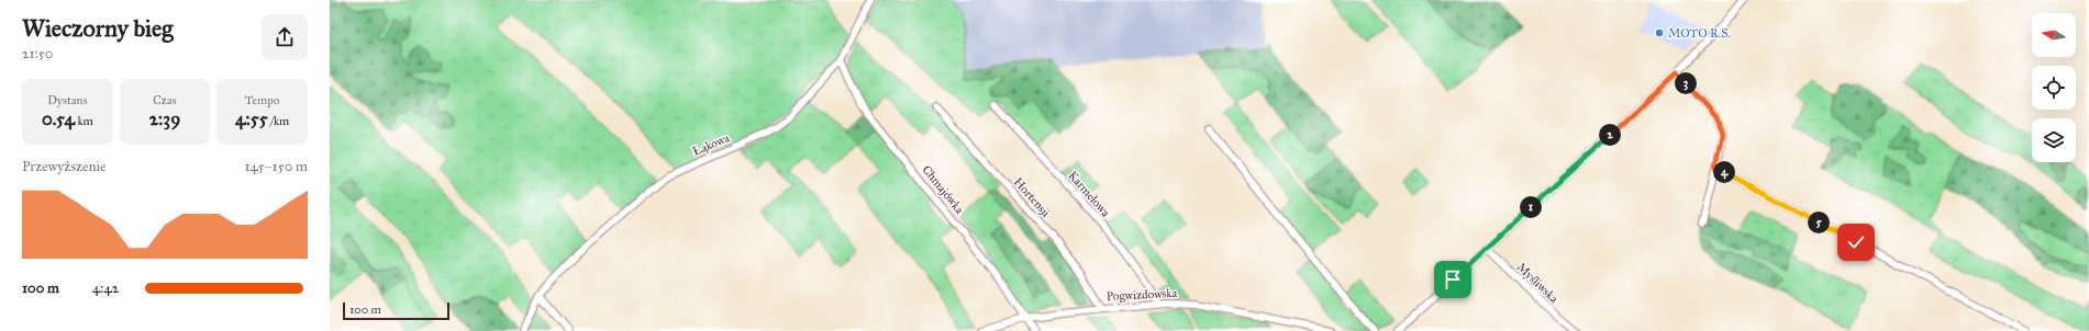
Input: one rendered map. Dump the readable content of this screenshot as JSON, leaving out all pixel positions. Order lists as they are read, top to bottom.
{
  "streets": {
    "street": [
      "Łąkowa",
      "Chmajówka",
      "Karmelowa",
      "Hortensji",
      "Myśliwska",
      "Pogwizdowska"
    ]
  },
  "crossings": [
    ["Łąkowa", "Chmajówka"],
    ["Chmajówka", "Pogwizdowska"],
    ["Karmelowa", "Pogwizdowska"],
    ["Hortensji", "Pogwizdowska"]
  ],
  "places": ["MOTO R.S."],
  "scale_bar": "100 m",
  "north": "left",
  "page": {
    "heading": ["Wieczorny bieg", "21:50"],
    "pins": [
      "3",
      "2",
      "4",
      "1",
      "5"
    ],
    "stats": [
      ["Dystans", "0.54 km"],
      ["Czas", "2:39"],
      ["Tempo", "4:55 /km"]
    ],
    "chart": ["Przewyższenie", "145–150 m"],
    "list": [
      {
        "name": "100 m",
        "note": "4:42"
      }
    ],
    "scale": "100 m"
  }
}
